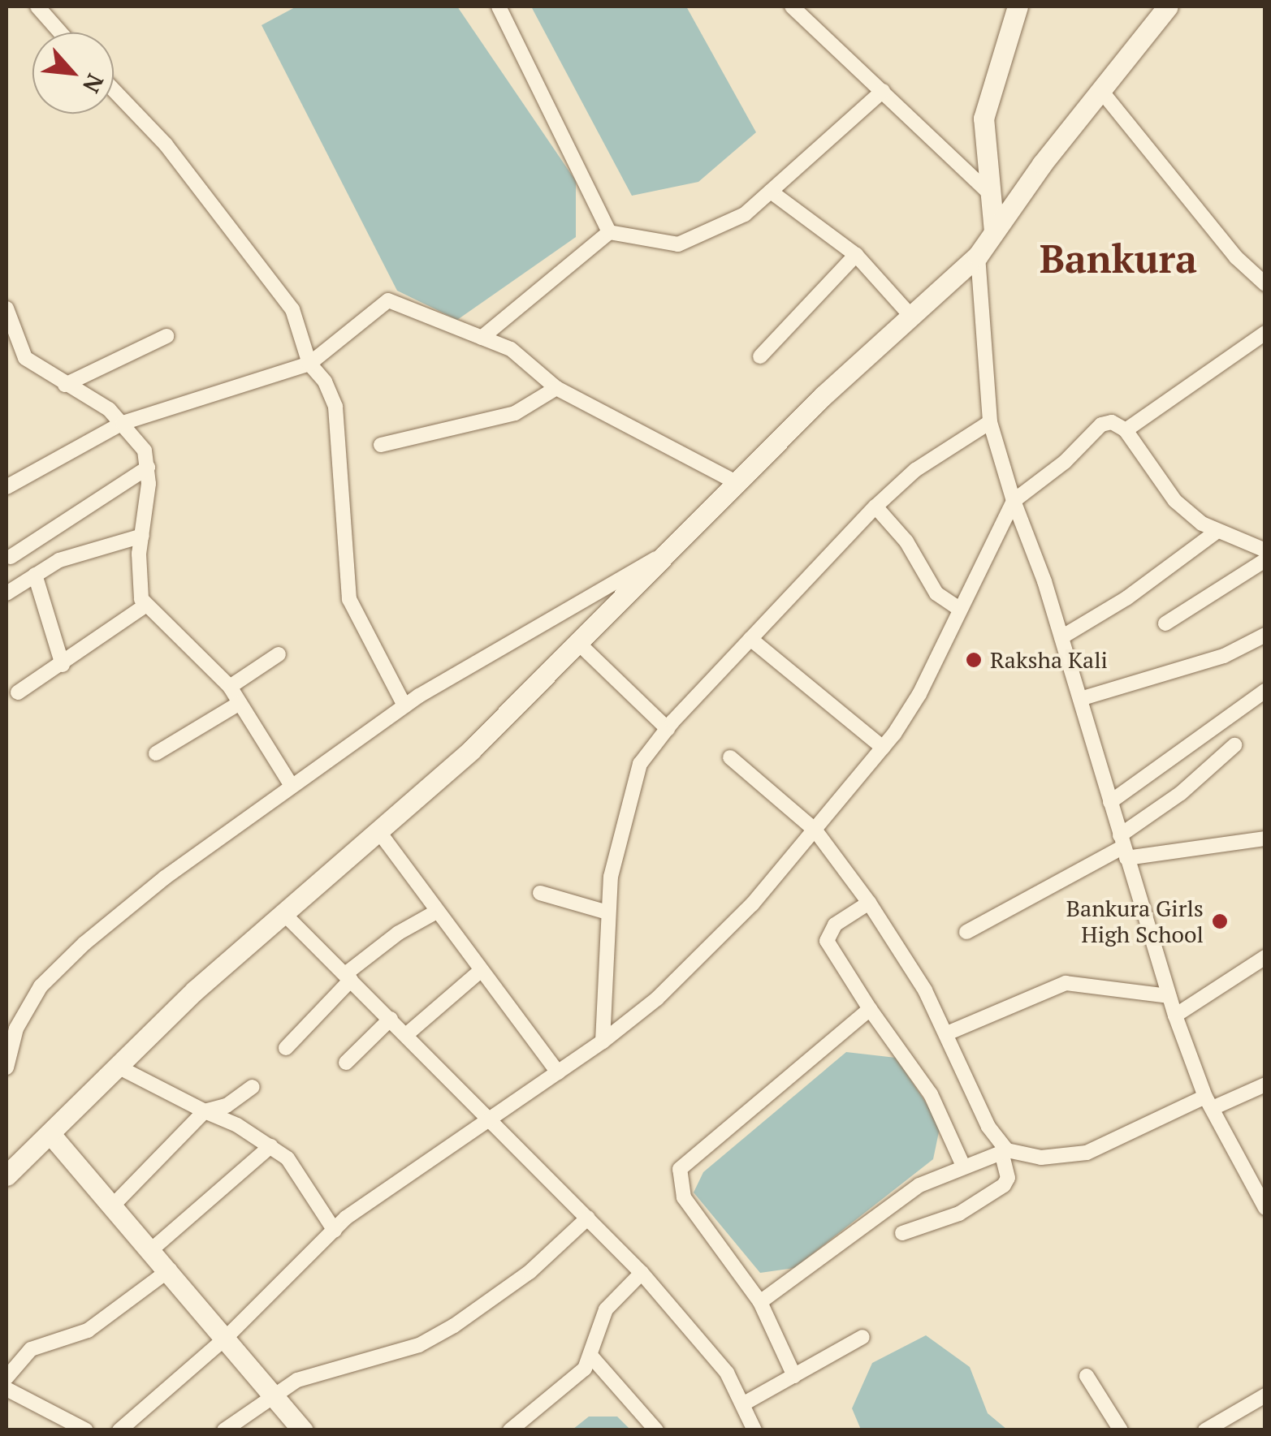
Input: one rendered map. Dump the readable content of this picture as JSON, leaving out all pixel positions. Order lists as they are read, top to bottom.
{
  "districts": ["Bankura"],
  "places": ["Raksha Kali", "Bankura Girls High School"],
  "north": "bottom right"
}
